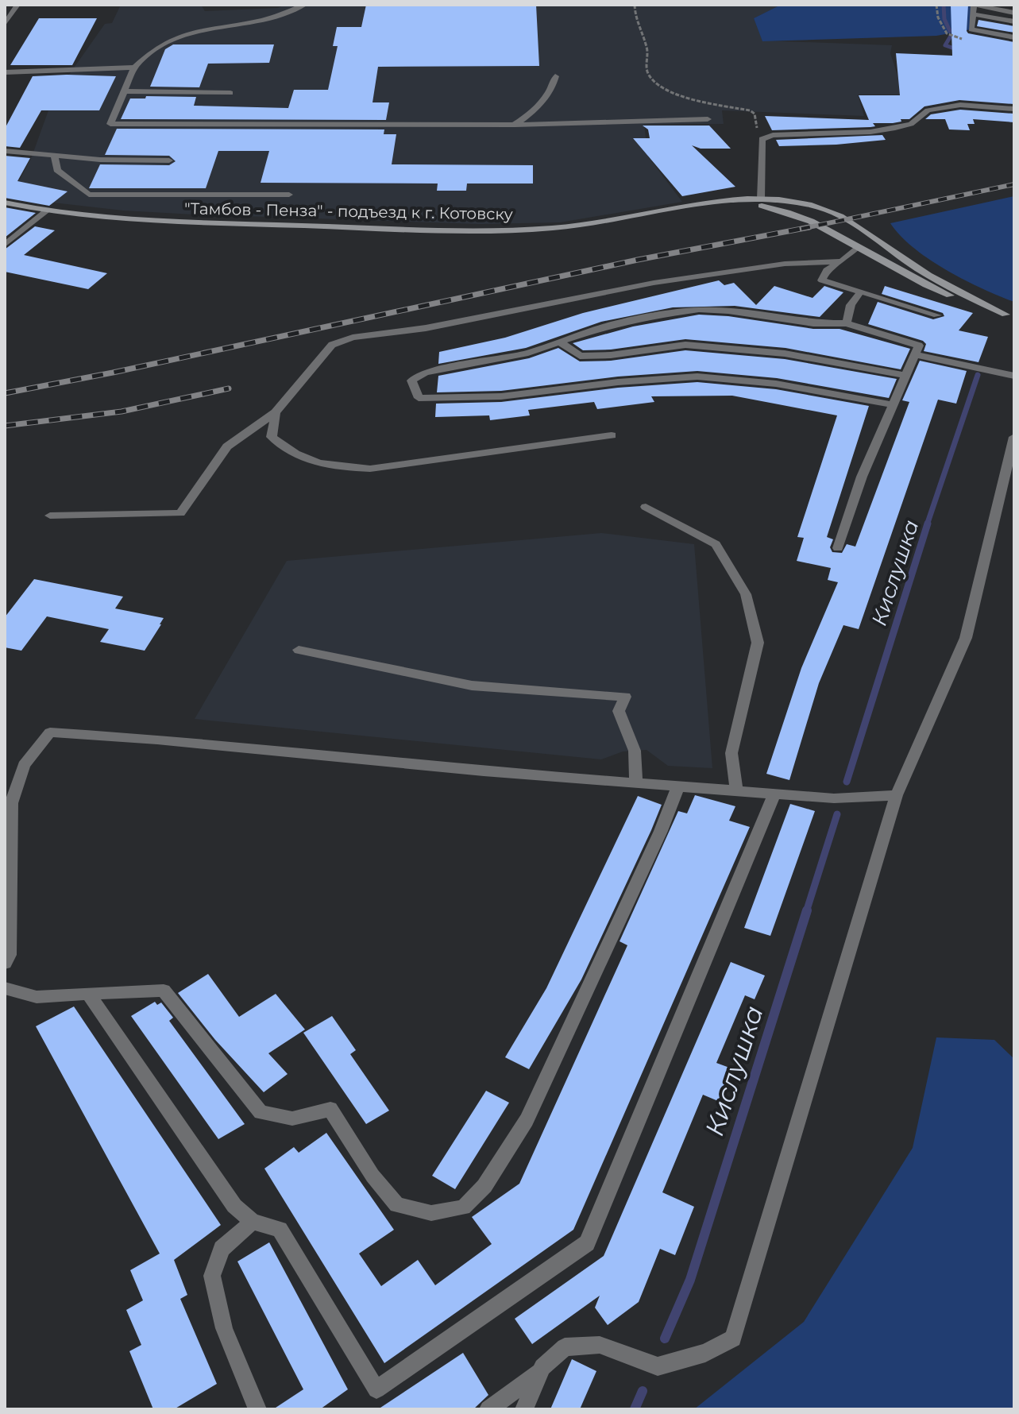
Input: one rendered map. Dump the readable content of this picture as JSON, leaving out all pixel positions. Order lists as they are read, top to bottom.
{
  "streets": {
    "main road": ["\"Тамбов - Пенза\" - подъезд к г. Котовску"]
  },
  "water": ["Кислушка"]
}
